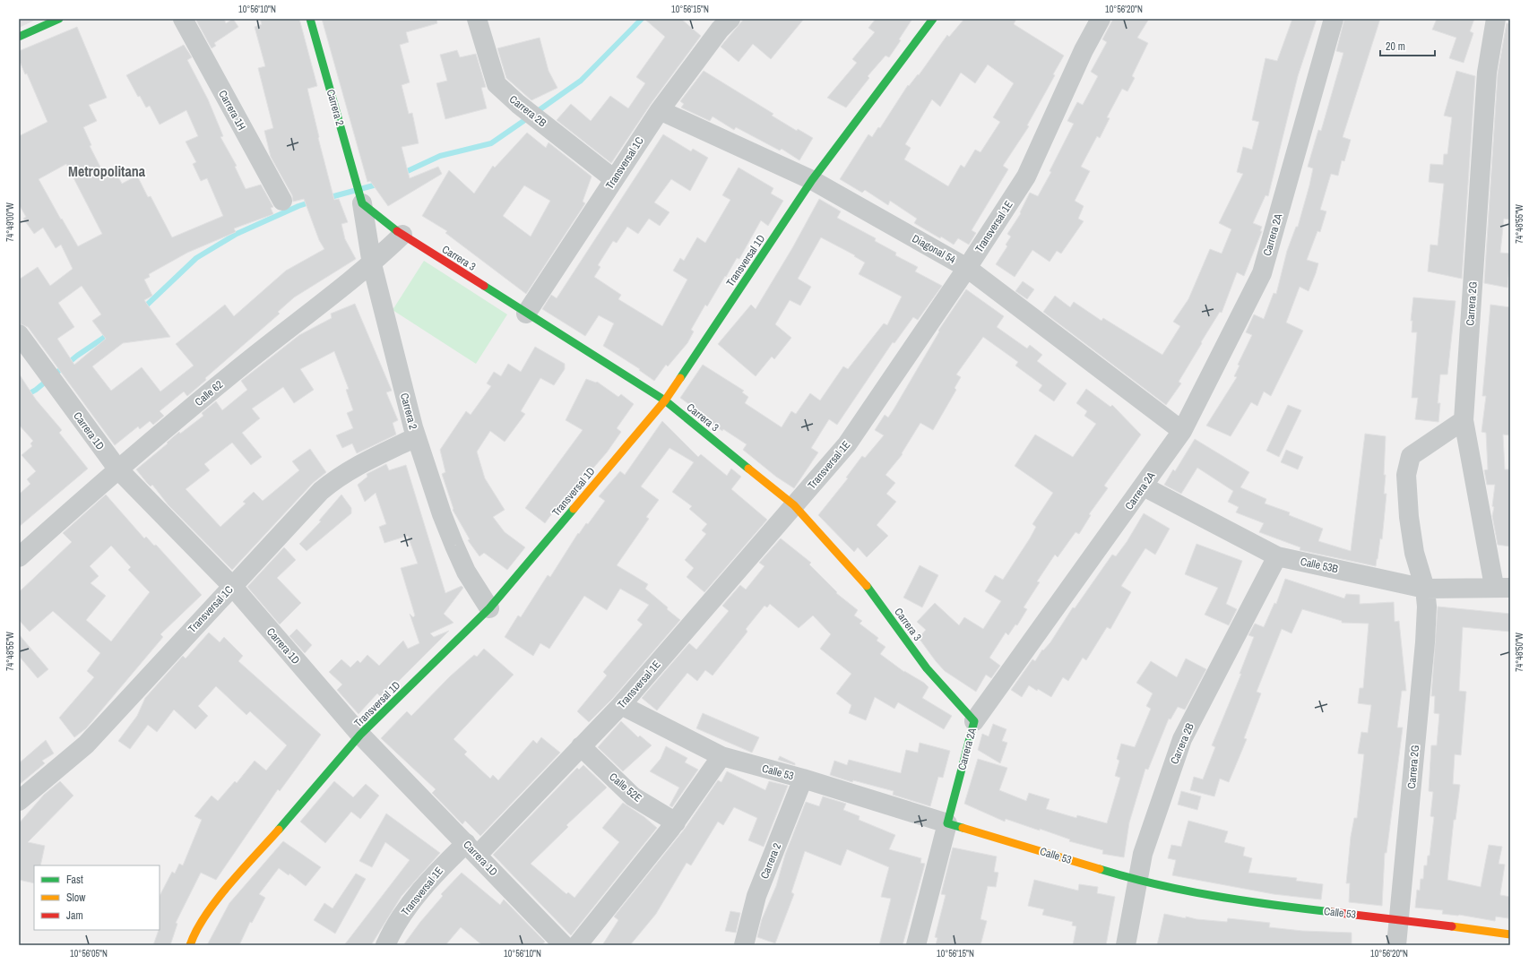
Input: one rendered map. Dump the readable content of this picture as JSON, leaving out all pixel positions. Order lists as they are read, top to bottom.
{
  "streets": {
    "street": [
      "Carrera 2",
      "Carrera 1H",
      "Carrera 2B",
      "Transversal 1C",
      "Transversal 1E",
      "Carrera 2A",
      "Diagonal 54",
      "Carrera 3",
      "Transversal 1D",
      "Carrera 2G",
      "Calle 62",
      "Carrera 1D",
      "Calle 53B",
      "Calle 53",
      "Calle 52E"
    ]
  },
  "crossings": [
    ["Carrera 2", "Transversal 1C"],
    ["Carrera 2", "Carrera 3"],
    ["Carrera 2", "Transversal 1D"],
    ["Carrera 2", "Calle 62"],
    ["Carrera 2", "Calle 53"],
    ["Carrera 2B", "Transversal 1C"],
    ["Carrera 2B", "Calle 53B"],
    ["Carrera 2B", "Calle 53"],
    ["Transversal 1C", "Diagonal 54"],
    ["Transversal 1C", "Carrera 3"],
    ["Transversal 1C", "Carrera 1D"],
    ["Transversal 1E", "Diagonal 54"],
    ["Transversal 1E", "Carrera 3"],
    ["Transversal 1E", "Carrera 1D"],
    ["Transversal 1E", "Calle 53"],
    ["Transversal 1E", "Calle 52E"],
    ["Carrera 2A", "Diagonal 54"],
    ["Carrera 2A", "Carrera 3"],
    ["Carrera 2A", "Calle 53B"],
    ["Carrera 2A", "Calle 53"],
    ["Diagonal 54", "Transversal 1D"],
    ["Carrera 3", "Transversal 1D"],
    ["Carrera 3", "Calle 62"],
    ["Transversal 1D", "Carrera 1D"],
    ["Carrera 2G", "Calle 53B"],
    ["Carrera 2G", "Calle 53"],
    ["Calle 62", "Carrera 1D"]
  ],
  "districts": ["Metropolitana"],
  "legend": ["Fast", "Slow", "Jam"],
  "scale_bar": "20 m",
  "coordinates": [
    "10°56'10\"N",
    "10°56'15\"N",
    "10°56'20\"N",
    "74°49'00\"W",
    "74°48'55\"W",
    "74°48'50\"W",
    "10°56'05\"N"
  ]
}
